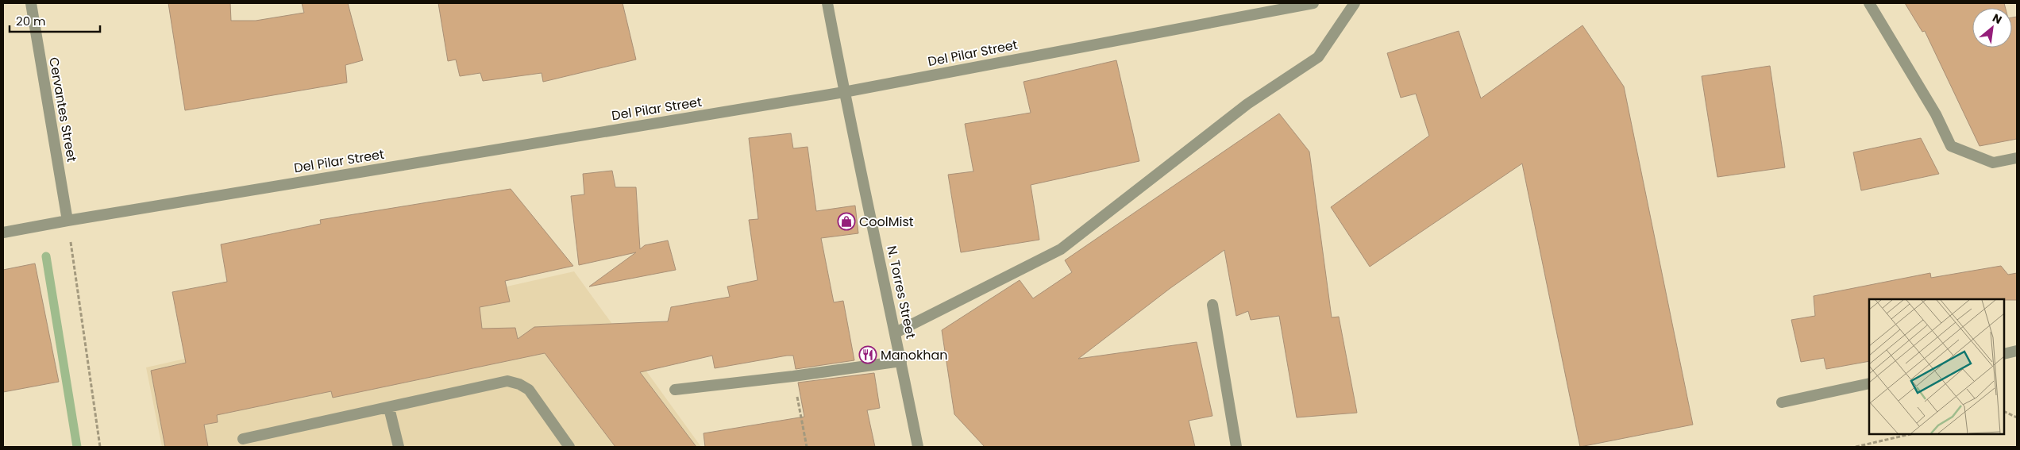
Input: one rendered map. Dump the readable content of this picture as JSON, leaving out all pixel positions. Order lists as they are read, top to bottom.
{
  "streets": {
    "street": ["Del Pilar Street", "Cervantes Street", "N. Torres Street"]
  },
  "crossings": [
    ["Del Pilar Street", "Cervantes Street"],
    ["Del Pilar Street", "N. Torres Street"]
  ],
  "places": {
    "shop": ["CoolMist"],
    "restaurant": ["Manokhan"]
  },
  "scale_bar": "20 m",
  "north": "top right"
}
